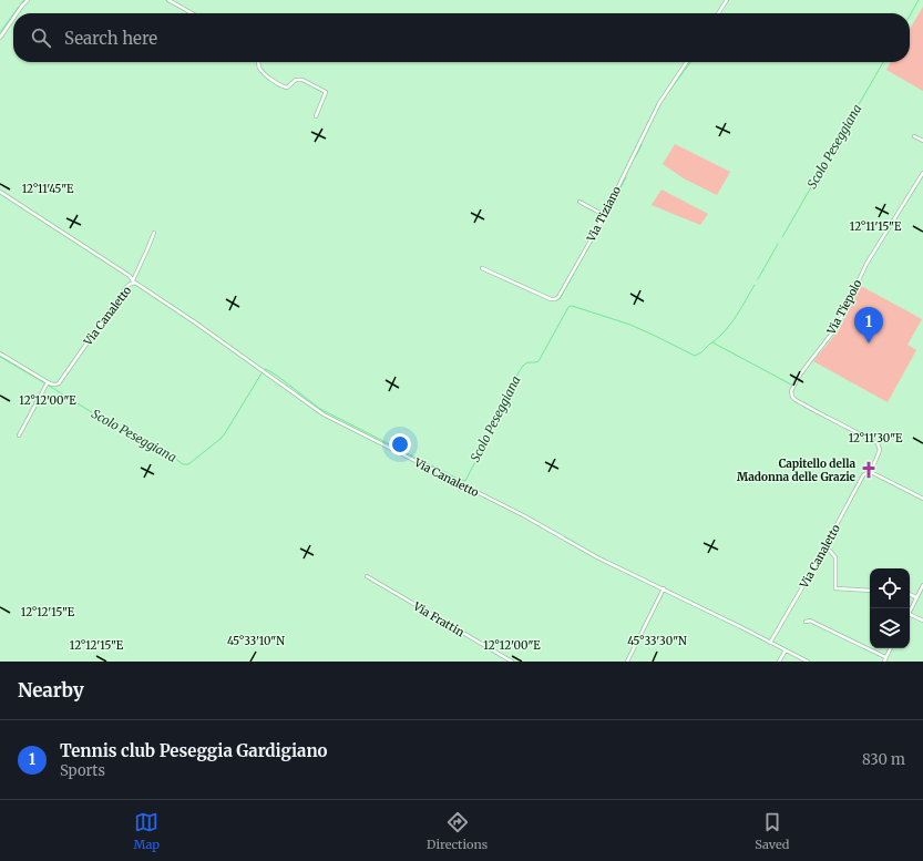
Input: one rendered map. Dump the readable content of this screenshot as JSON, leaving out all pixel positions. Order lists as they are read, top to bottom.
{
  "streets": {
    "street": [
      "Via Tiziano",
      "Via Tiepolo",
      "Via Canaletto",
      "Via Frattin"
    ]
  },
  "crossings": [
    ["Via Tiepolo", "Via Canaletto"]
  ],
  "water": ["Scolo Peseggiana"],
  "places": {
    "church": ["Capitello della Madonna delle Grazie"]
  },
  "page": {
    "search": "Search here",
    "pins": "1",
    "heading": "Nearby",
    "list": [
      {
        "mark": "1",
        "name": "Tennis club Peseggia Gardigiano",
        "note": "Sports",
        "value": "830 m"
      }
    ],
    "nav": ["Map", "Directions", "Saved"]
  },
  "coordinates": [
    "12°11'45\"E",
    "12°11'15\"E",
    "12°12'00\"E",
    "12°11'30\"E",
    "12°12'15\"E",
    "45°33'10\"N",
    "45°33'30\"N"
  ]
}
